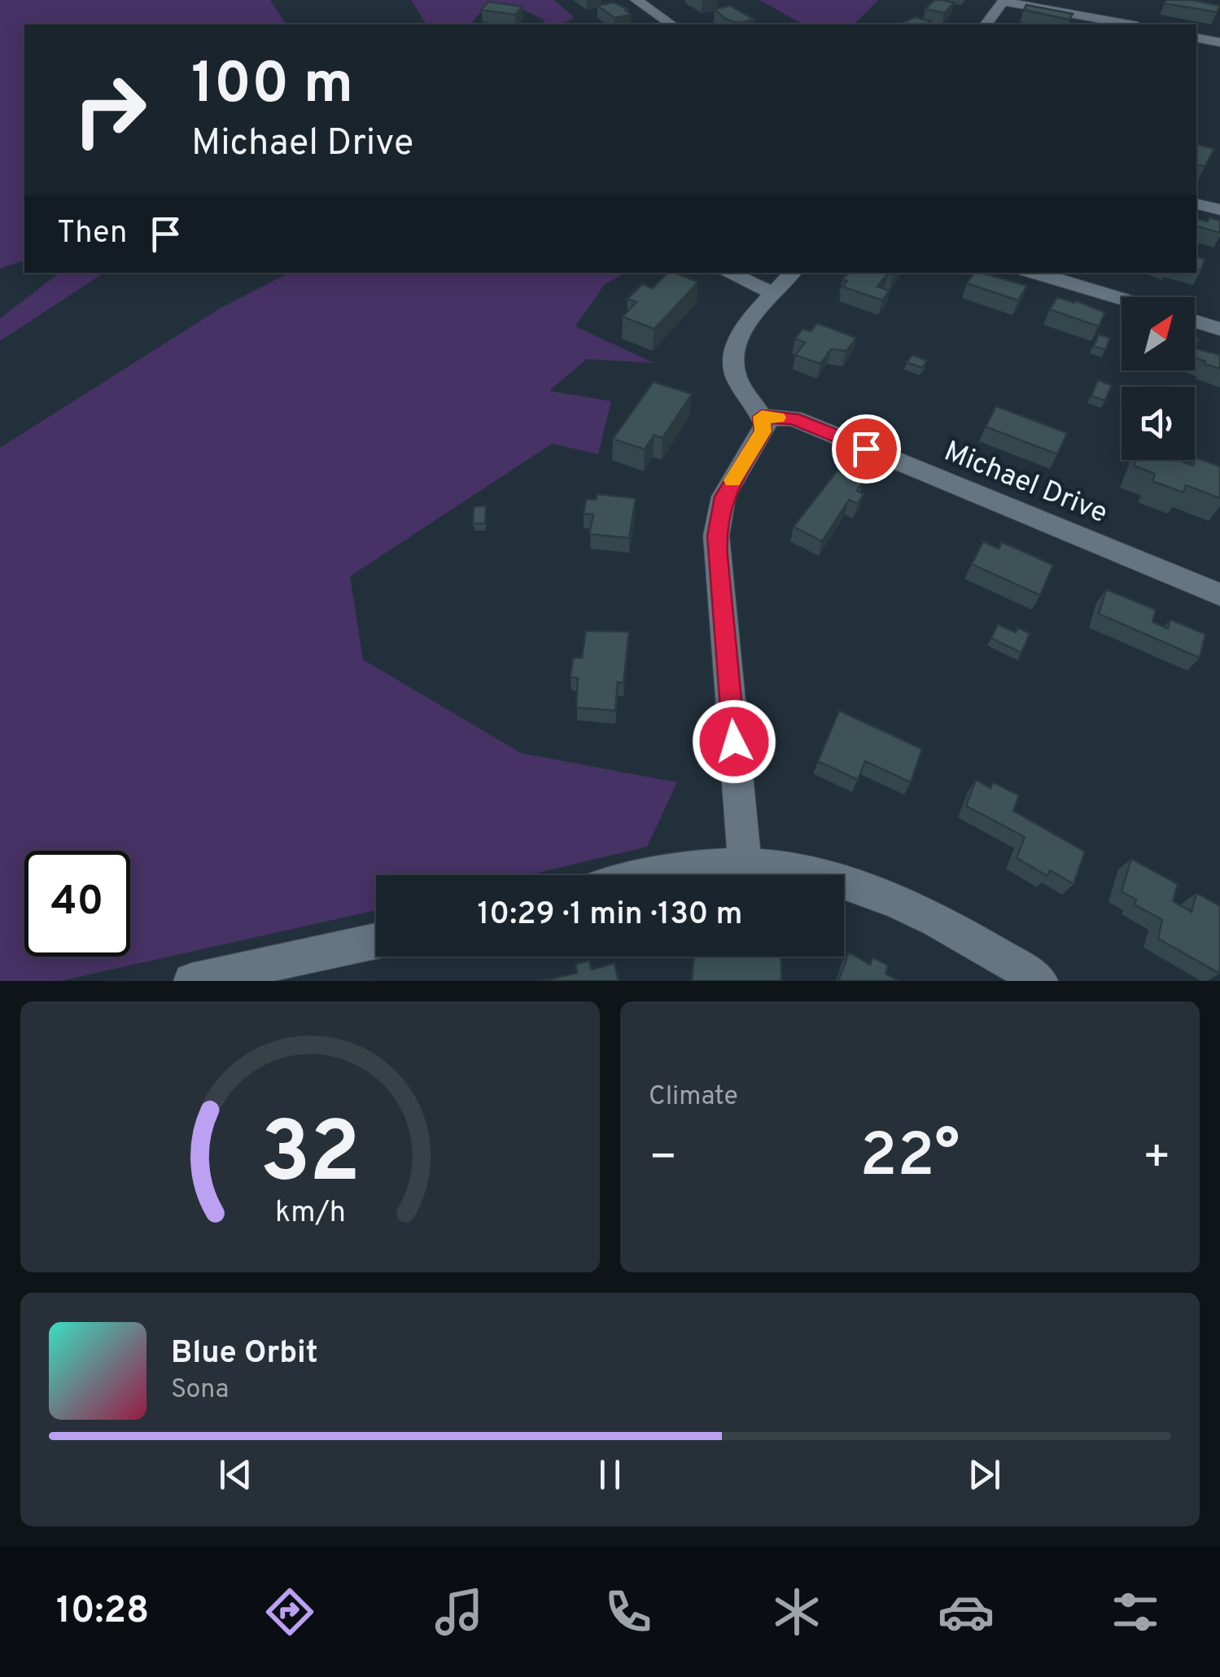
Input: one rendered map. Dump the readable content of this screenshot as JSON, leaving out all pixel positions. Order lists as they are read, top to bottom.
{
  "streets": {
    "street": ["Michael Drive"]
  },
  "north": "top right",
  "page": {
    "turn": ["100 m", "Michael Drive"],
    "then": "Then",
    "limit": "40",
    "trip": "10:29 · 1 min · 130 m",
    "tile": "Climate",
    "heat": ["−", "22°", "+"],
    "song": ["Blue Orbit", "Sona"],
    "tabs": "10:28",
    "gauge": ["32", "km/h"]
  }
}
